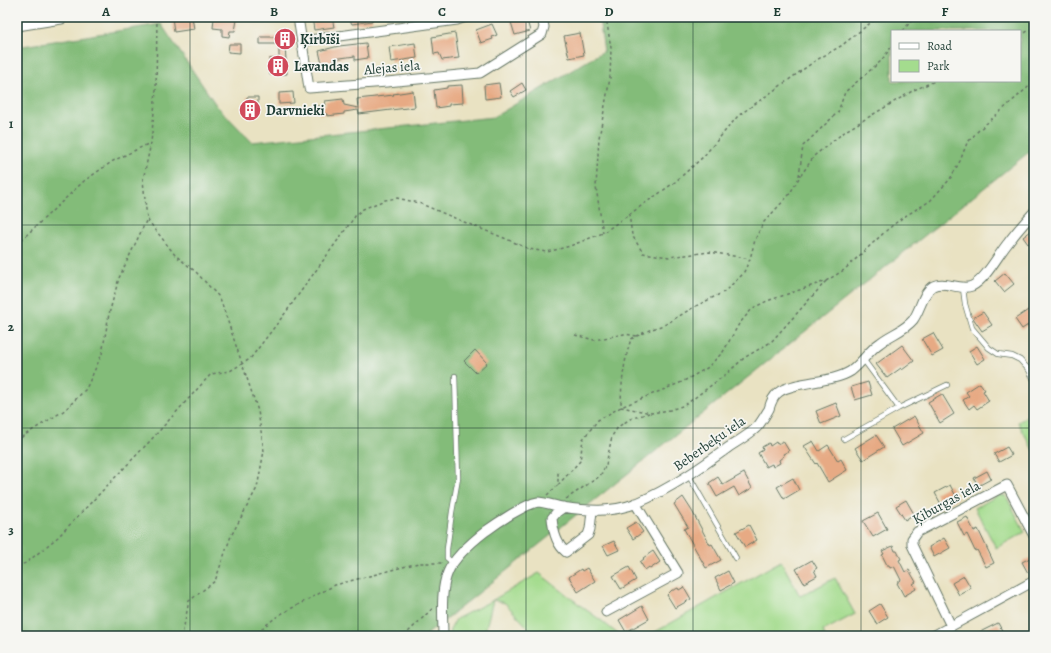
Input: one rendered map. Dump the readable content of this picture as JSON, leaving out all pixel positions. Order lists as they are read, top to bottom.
{
  "streets": {
    "street": ["Alejas iela", "Beberbeķu iela", "Ķiburgas iela"]
  },
  "places": {
    "building": ["Ķirbīši", "Lavandas", "Darvnieki"]
  },
  "legend": ["Road", "Park"],
  "grid": {
    "columns": [
      "A",
      "B",
      "C",
      "D",
      "E",
      "F"
    ],
    "rows": ["1", "2", "3"]
  }
}
